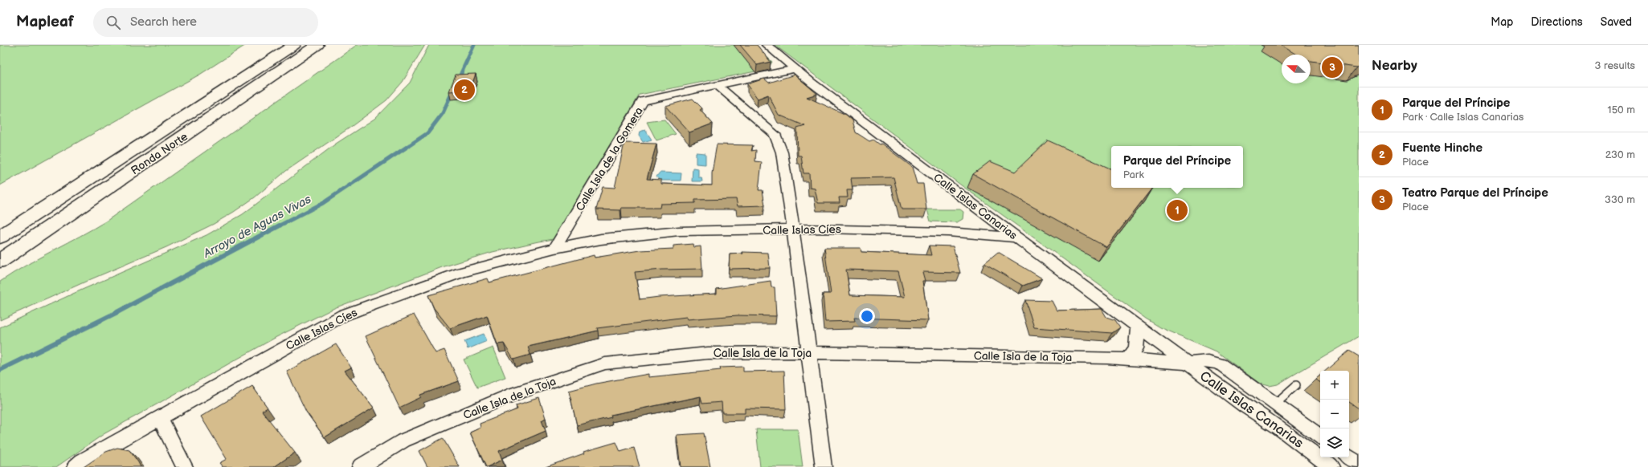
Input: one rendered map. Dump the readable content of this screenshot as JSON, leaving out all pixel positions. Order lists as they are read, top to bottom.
{
  "streets": {
    "highway": ["Ronda Norte"],
    "street": [
      "Calle Isla de la Gomera",
      "Calle Islas Canarias",
      "Calle Islas Cíes",
      "Calle Isla de la Toja"
    ]
  },
  "crossings": [
    ["Calle Isla de la Gomera", "Calle Islas Canarias"],
    ["Calle Isla de la Gomera", "Calle Islas Cíes"],
    ["Calle Islas Canarias", "Calle Islas Cíes"],
    ["Calle Islas Canarias", "Calle Isla de la Toja"]
  ],
  "water": ["Arroyo de Aguas Vivas"],
  "north": "left",
  "page": {
    "header": "Mapleaf",
    "search": "Search here",
    "nav": ["Map", "Directions", "Saved"],
    "heading": ["Nearby", "3 results"],
    "pins": ["3", "2", "1"],
    "list": [
      {
        "mark": "1",
        "name": "Parque del Príncipe",
        "note": "Park · Calle Islas Canarias",
        "value": "150 m"
      },
      {
        "mark": "2",
        "name": "Fuente Hinche",
        "note": "Place",
        "value": "230 m"
      },
      {
        "mark": "3",
        "name": "Teatro Parque del Príncipe",
        "note": "Place",
        "value": "330 m"
      }
    ],
    "popup": ["Parque del Príncipe", "Park"],
    "map_buttons": ["+", "−"]
  }
}
